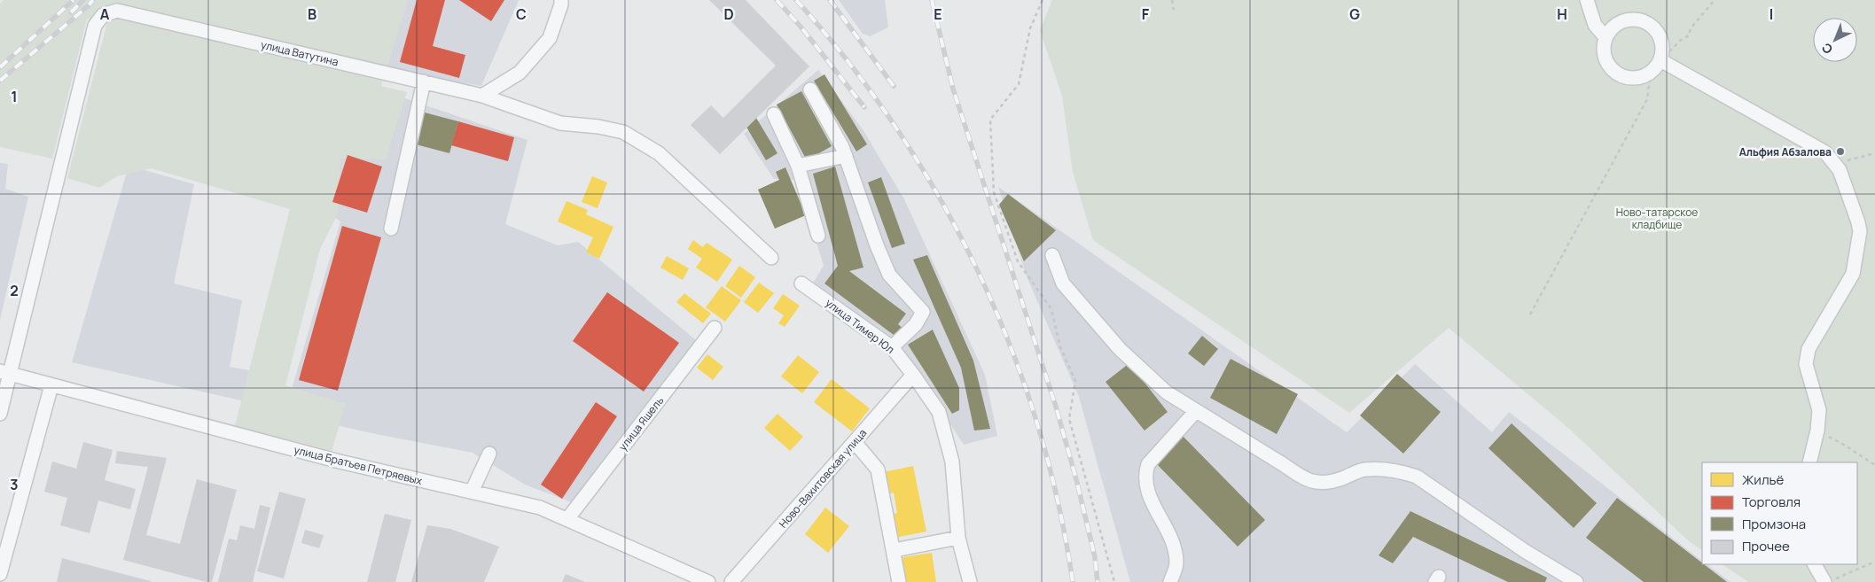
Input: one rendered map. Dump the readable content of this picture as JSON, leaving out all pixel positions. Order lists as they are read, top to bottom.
{
  "streets": {
    "street": [
      "улица Ватутина",
      "улица Тимер Юл",
      "улица Яшель",
      "улица Братьев Петряевых",
      "Ново-Вахитовская улица"
    ]
  },
  "crossings": [
    ["улица Ватутина", "улица Братьев Петряевых"],
    ["улица Тимер Юл", "Ново-Вахитовская улица"],
    ["улица Яшель", "улица Братьев Петряевых"]
  ],
  "parks": ["Ново-татарское кладбище"],
  "places": ["Альфия Абзалова"],
  "legend": [
    "Жильё",
    "Торговля",
    "Промзона",
    "Прочее"
  ],
  "north": "bottom left",
  "grid": {
    "columns": [
      "A",
      "B",
      "C",
      "D",
      "E",
      "F",
      "G",
      "H",
      "I"
    ],
    "rows": ["1", "2", "3"]
  }
}
